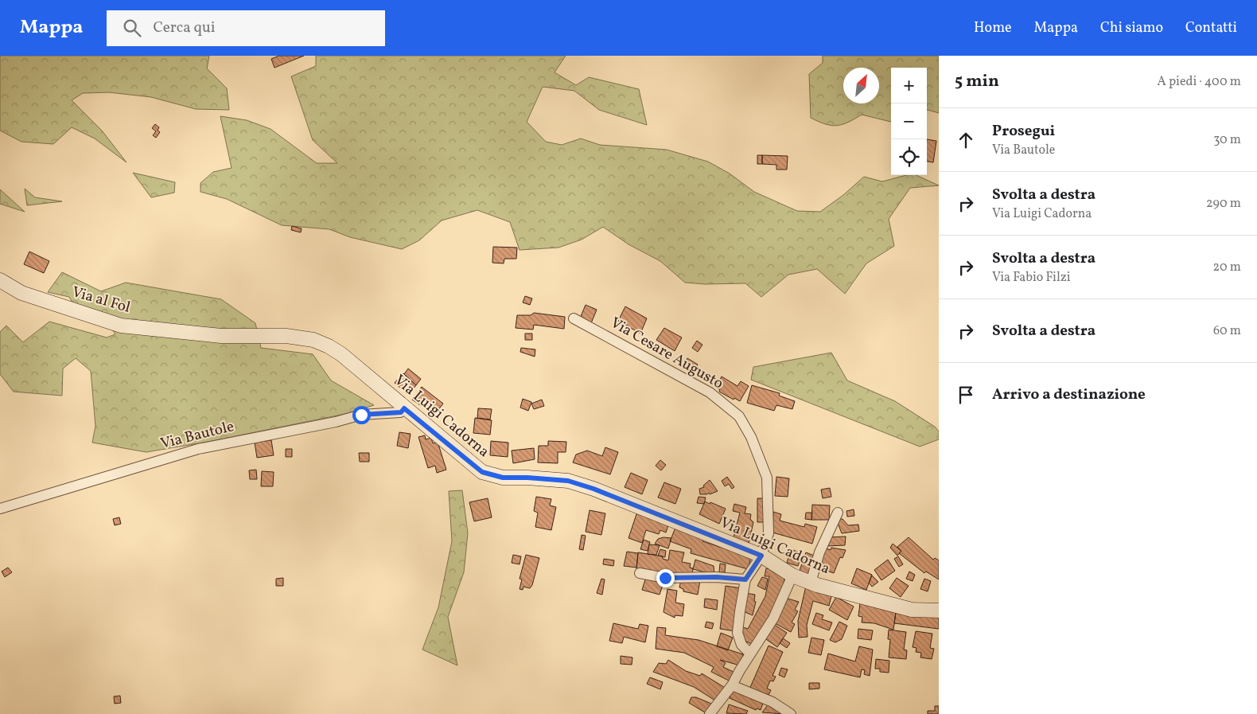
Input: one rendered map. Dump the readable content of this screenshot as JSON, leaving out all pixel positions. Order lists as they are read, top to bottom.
{
  "streets": {
    "street": [
      "Via al Fol",
      "Via Cesare Augusto",
      "Via Luigi Cadorna",
      "Via Bautole"
    ]
  },
  "crossings": [
    ["Via al Fol", "Via Luigi Cadorna"],
    ["Via Cesare Augusto", "Via Luigi Cadorna"],
    ["Via Luigi Cadorna", "Via Bautole"]
  ],
  "north": "top right",
  "page": {
    "header": "Mappa",
    "search": "Cerca qui",
    "nav": [
      "Home",
      "Mappa",
      "Chi siamo",
      "Contatti"
    ],
    "heading": ["5 min", "A piedi · 400 m"],
    "map_buttons": ["+", "−"],
    "list": [
      ["Prosegui", "Via Bautole", "30 m"],
      ["Svolta a destra", "Via Luigi Cadorna", "290 m"],
      ["Svolta a destra", "Via Fabio Filzi", "20 m"],
      ["Svolta a destra", "60 m"],
      "Arrivo a destinazione"
    ]
  }
}
